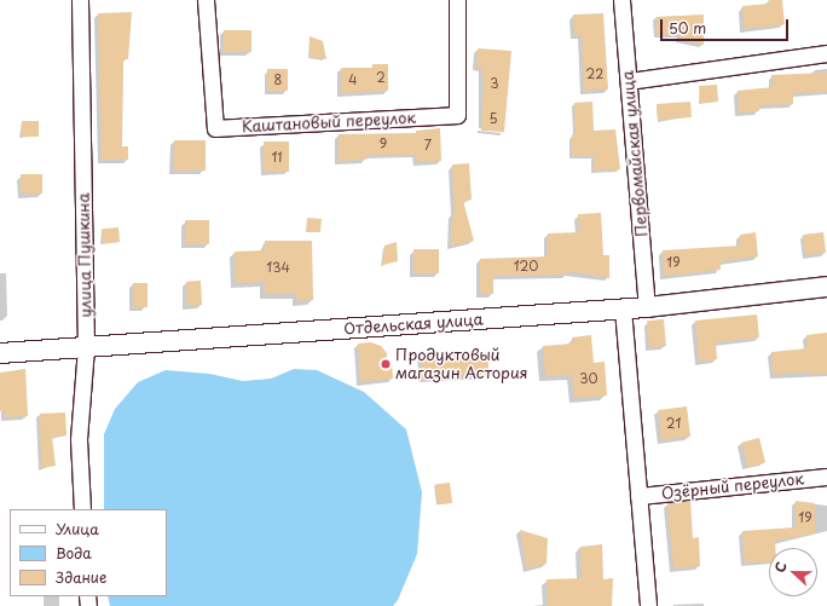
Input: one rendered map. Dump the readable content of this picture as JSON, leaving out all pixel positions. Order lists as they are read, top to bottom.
{
  "streets": {
    "street": [
      "Каштановый переулок",
      "Первомайская улица",
      "улица Пушкина",
      "Отдельская улица",
      "Озёрный переулок"
    ]
  },
  "crossings": [
    ["Первомайская улица", "Отдельская улица"],
    ["улица Пушкина", "Отдельская улица"]
  ],
  "places": ["Продуктовый магазин Астория"],
  "house_numbers": [
    "22",
    "2",
    "8",
    "4",
    "3",
    "5",
    "9",
    "7",
    "11",
    "19",
    "120",
    "134",
    "30",
    "21",
    "19"
  ],
  "legend": ["Улица", "Вода", "Здание"],
  "scale_bar": "50 m",
  "north": "left"
}
